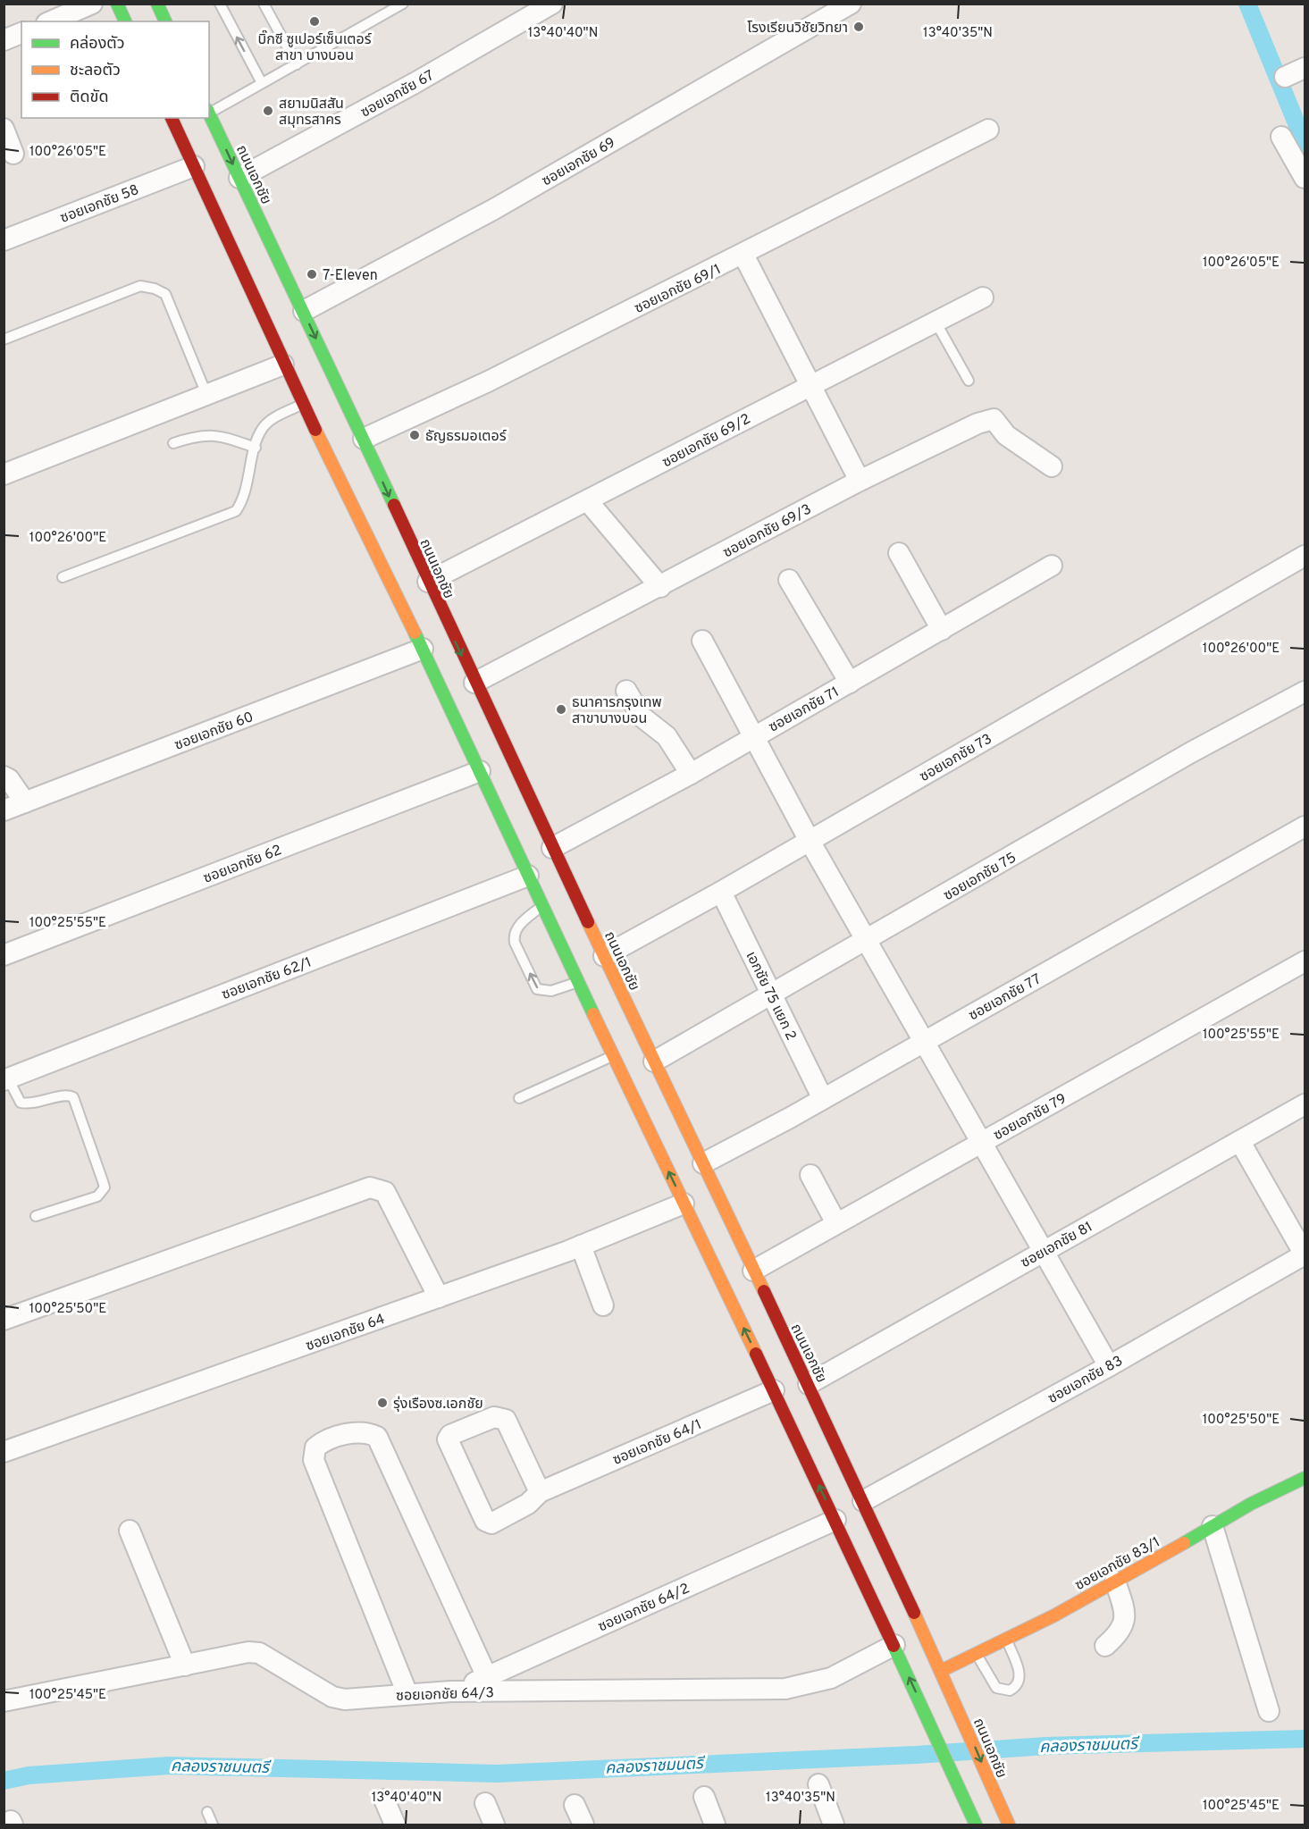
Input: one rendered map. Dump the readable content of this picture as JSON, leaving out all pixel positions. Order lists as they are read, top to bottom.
{
  "streets": {
    "main road": ["ถนนเอกชัย", "ซอยเอกชัย 83/1"],
    "street": [
      "ซอยเอกชัย 67",
      "ซอยเอกชัย 69",
      "ซอยเอกชัย 58",
      "ซอยเอกชัย 69/1",
      "ซอยเอกชัย 69/2",
      "ซอยเอกชัย 69/3",
      "ซอยเอกชัย 71",
      "ซอยเอกชัย 60",
      "ซอยเอกชัย 73",
      "ซอยเอกชัย 62",
      "ซอยเอกชัย 75",
      "ซอยเอกชัย 62/1",
      "เอกชัย 75 แยก 2",
      "ซอยเอกชัย 77",
      "ซอยเอกชัย 79",
      "ซอยเอกชัย 81",
      "ซอยเอกชัย 64",
      "ซอยเอกชัย 83",
      "ซอยเอกชัย 64/1",
      "ซอยเอกชัย 64/2",
      "ซอยเอกชัย 64/3"
    ]
  },
  "crossings": [
    ["ซอยเอกชัย 67", "ถนนเอกชัย"],
    ["ซอยเอกชัย 69", "ถนนเอกชัย"],
    ["ถนนเอกชัย", "ซอยเอกชัย 69/1"],
    ["ถนนเอกชัย", "ซอยเอกชัย 69/2"],
    ["ถนนเอกชัย", "ซอยเอกชัย 69/3"],
    ["ถนนเอกชัย", "ซอยเอกชัย 71"],
    ["ถนนเอกชัย", "ซอยเอกชัย 73"],
    ["ถนนเอกชัย", "ซอยเอกชัย 75"],
    ["ถนนเอกชัย", "ซอยเอกชัย 77"],
    ["ถนนเอกชัย", "ซอยเอกชัย 79"],
    ["ถนนเอกชัย", "ซอยเอกชัย 81"],
    ["ถนนเอกชัย", "ซอยเอกชัย 83"],
    ["ถนนเอกชัย", "ซอยเอกชัย 83/1"],
    ["ซอยเอกชัย 73", "เอกชัย 75 แยก 2"],
    ["ซอยเอกชัย 75", "เอกชัย 75 แยก 2"],
    ["เอกชัย 75 แยก 2", "ซอยเอกชัย 77"],
    ["ซอยเอกชัย 64/2", "ซอยเอกชัย 64/3"]
  ],
  "water": ["คลองราชมนตรี"],
  "places": [
    "บิ๊กซี ซูเปอร์เซ็นเตอร์ สาขา บางบอน",
    "โรงเรียนวิชัยวิทยา",
    "สยามนิสสัน สมุทรสาคร",
    "7-Eleven",
    "ธัญธรมอเตอร์",
    "ธนาคารกรุงเทพ สาขาบางบอน",
    "รุ่งเรืองซ.เอกชัย"
  ],
  "legend": ["คล่องตัว", "ชะลอตัว", "ติดขัด"],
  "coordinates": [
    "13°40'40\"N",
    "13°40'35\"N",
    "100°26'05\"E",
    "100°26'00\"E",
    "100°25'55\"E",
    "100°25'50\"E",
    "100°25'45\"E"
  ]
}
